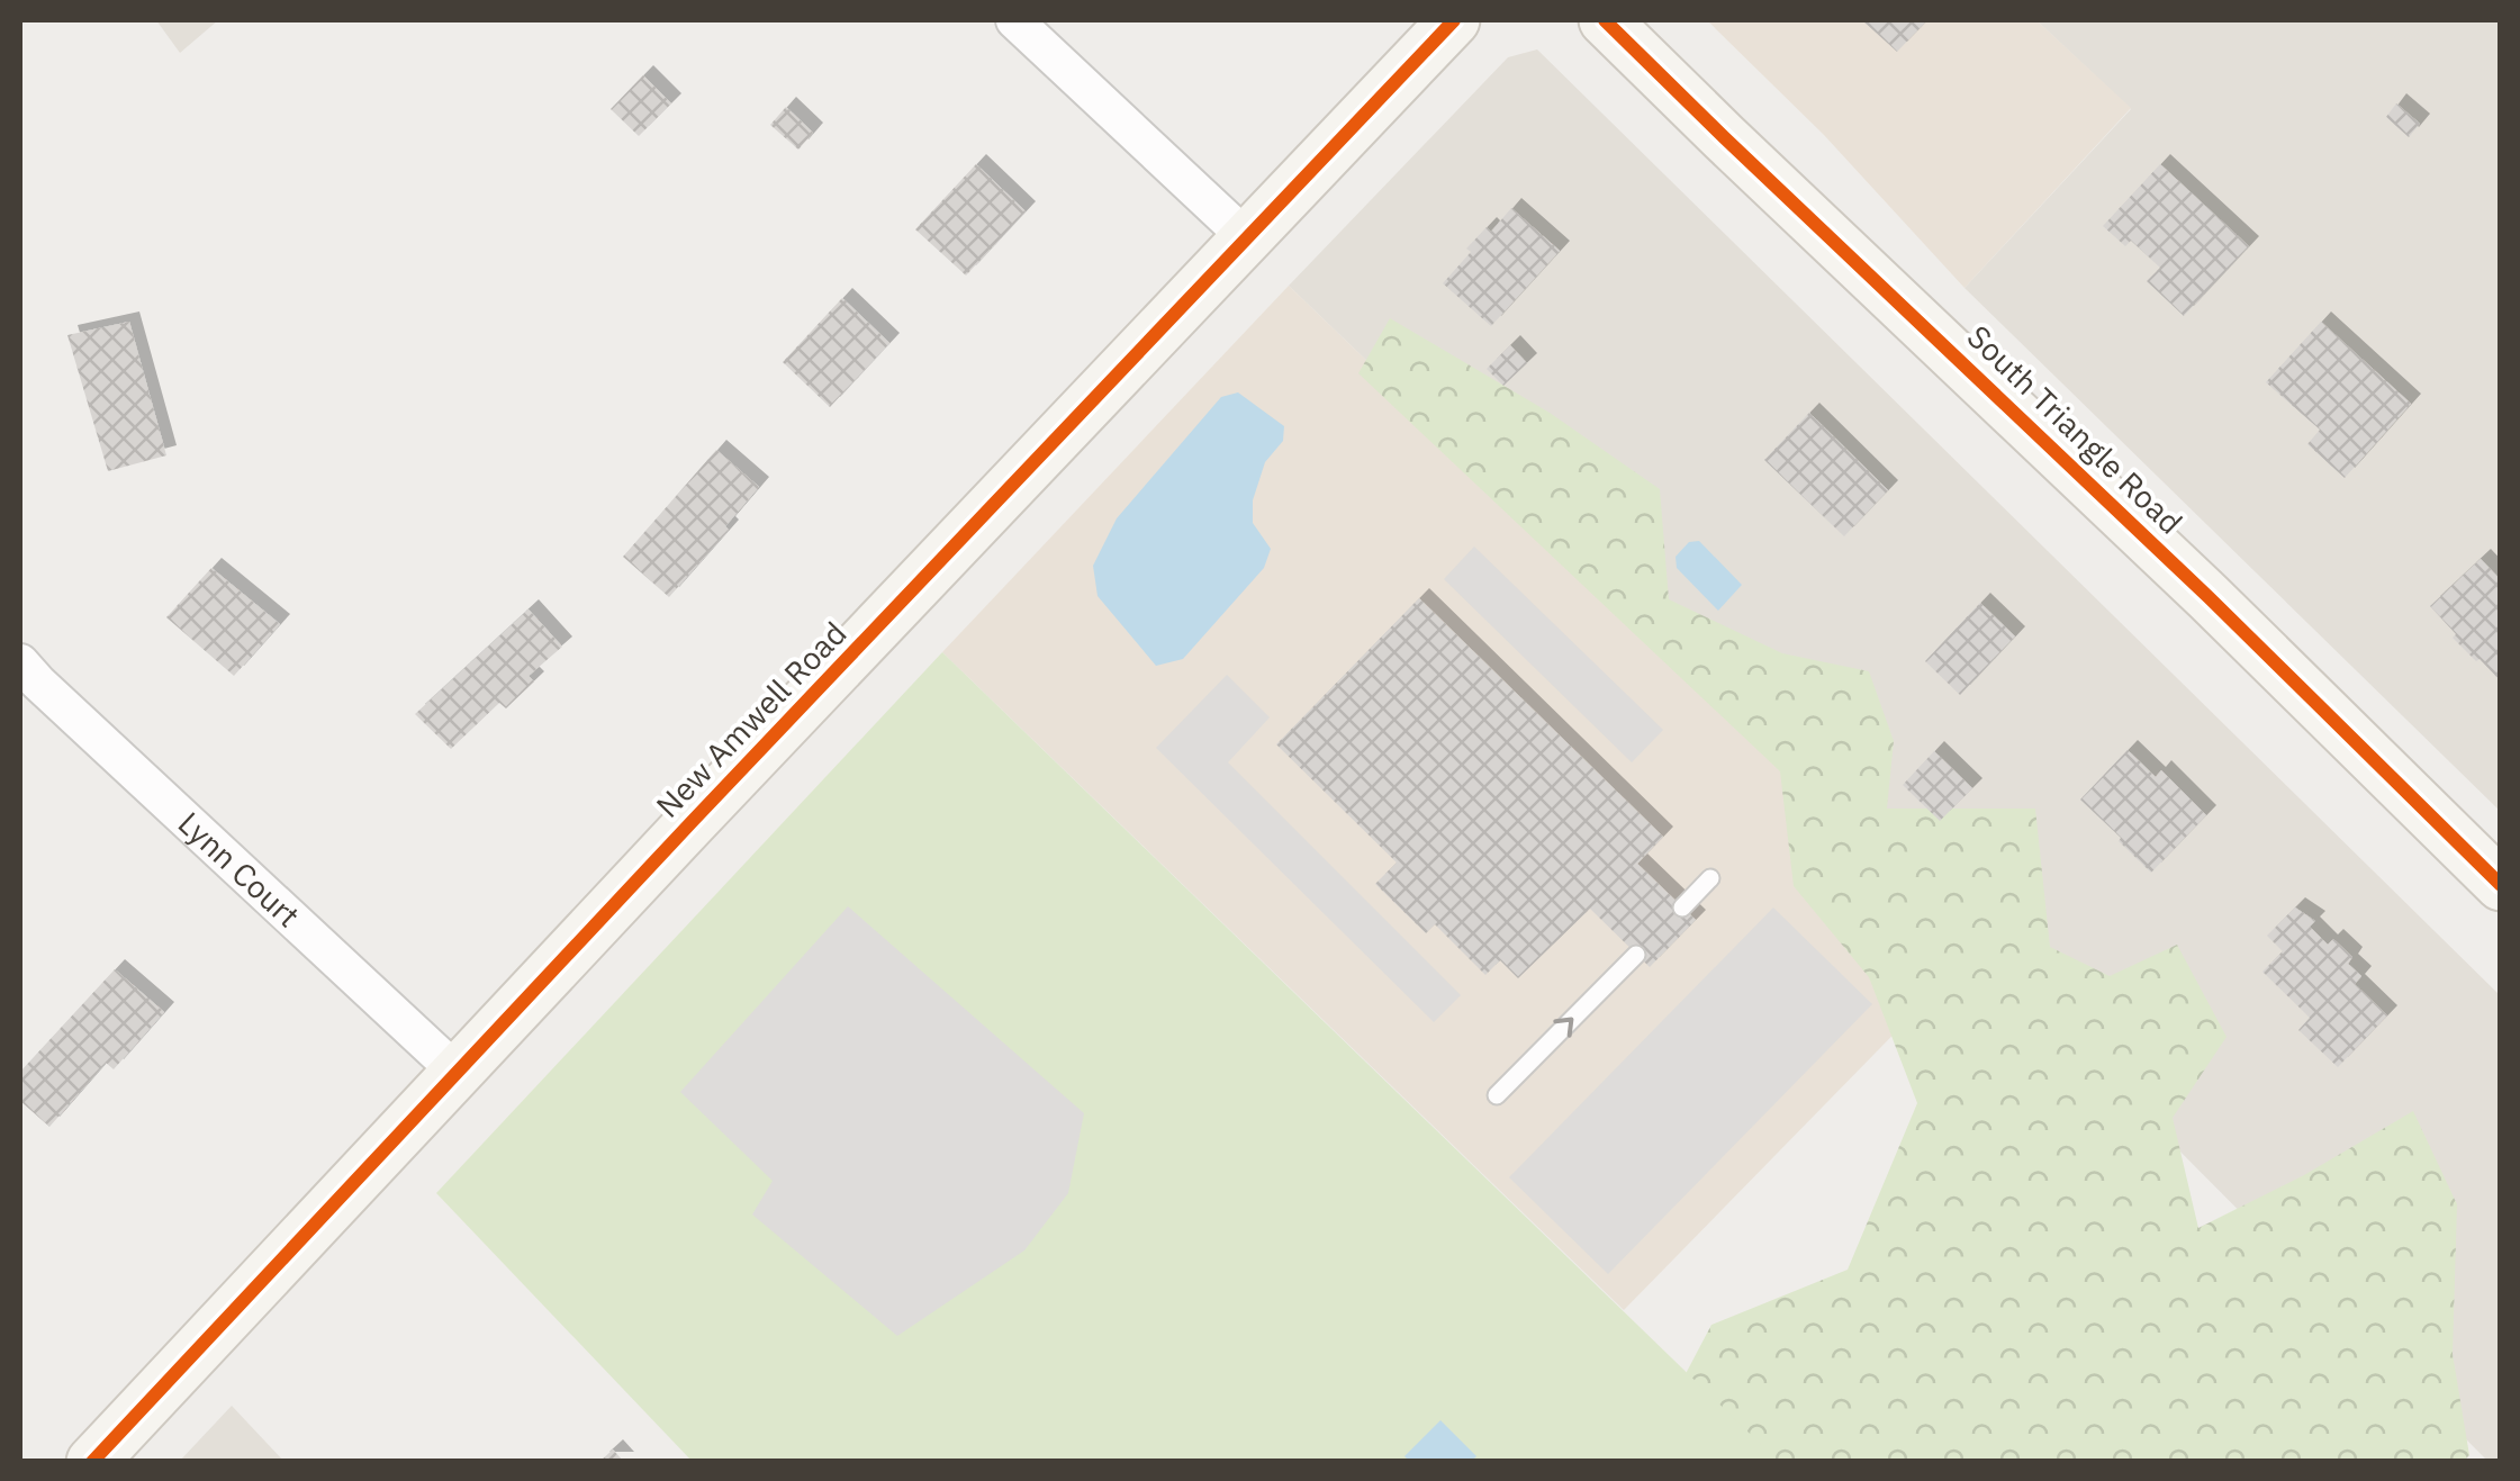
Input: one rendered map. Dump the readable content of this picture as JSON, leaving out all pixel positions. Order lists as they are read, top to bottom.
{
  "streets": {
    "street": ["South Triangle Road", "New Amwell Road", "Lynn Court"]
  },
  "crossings": [
    ["New Amwell Road", "Lynn Court"]
  ]
}
